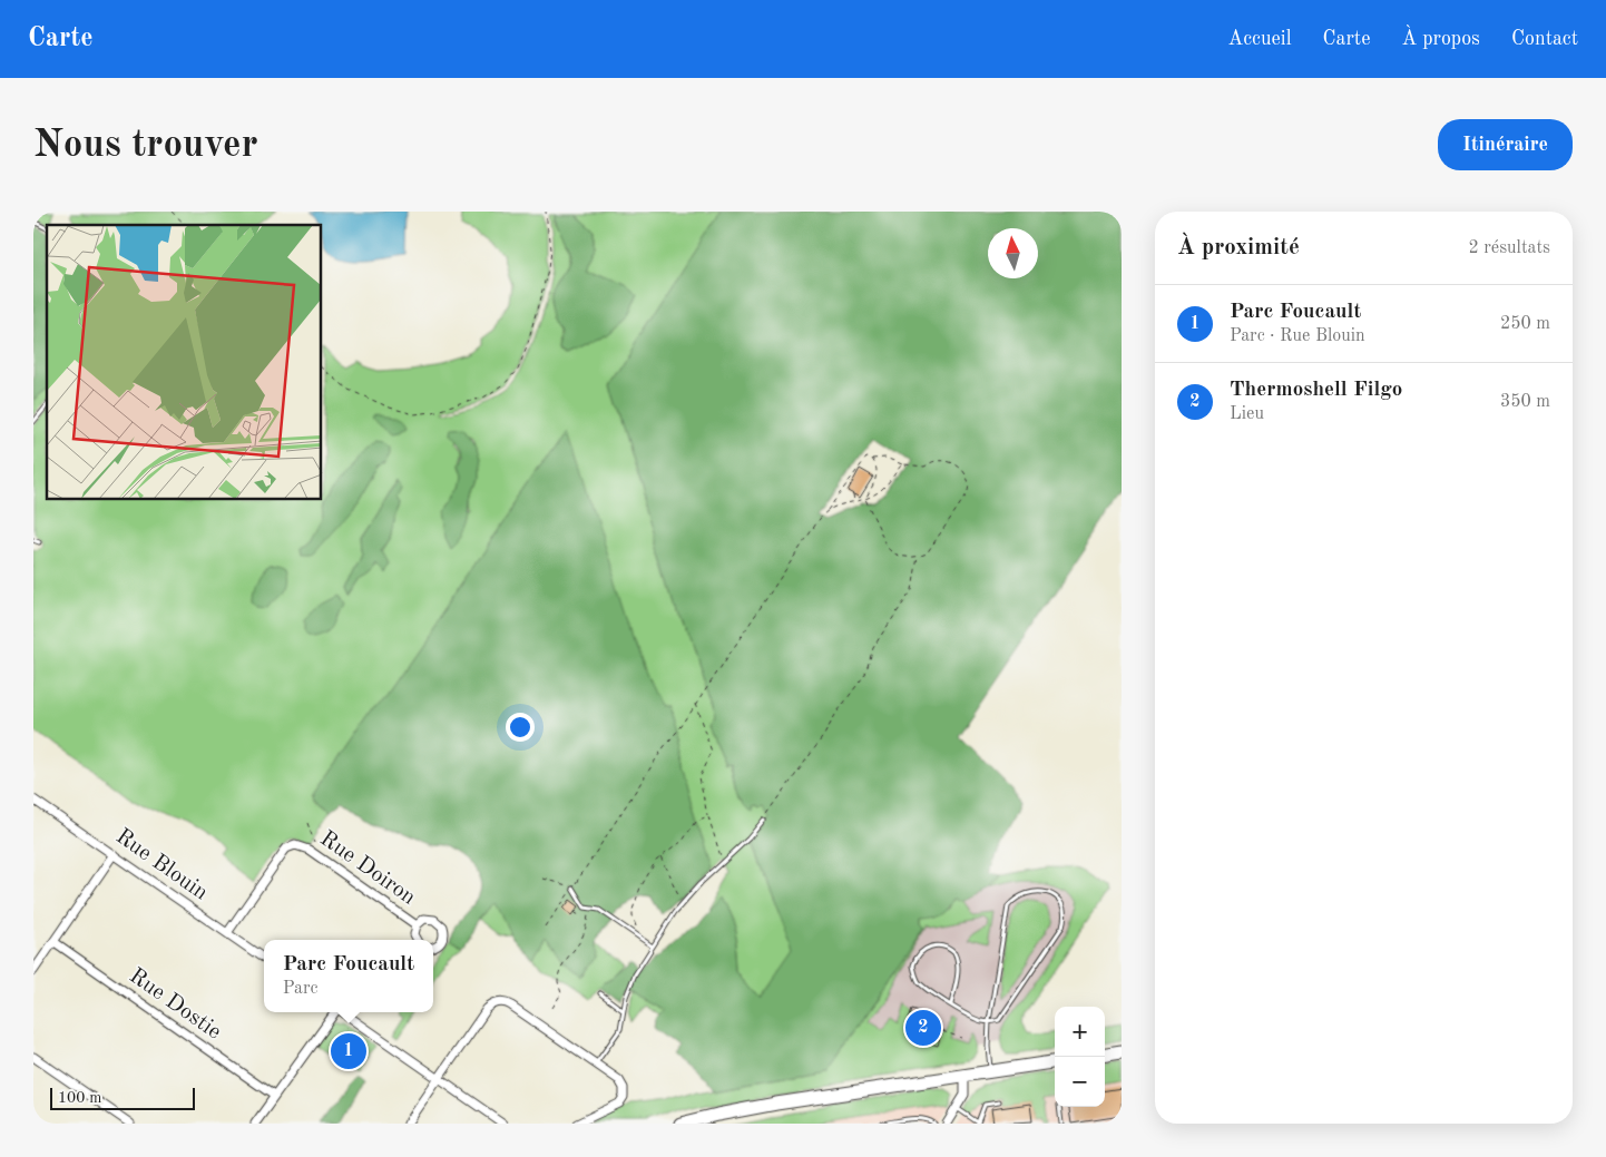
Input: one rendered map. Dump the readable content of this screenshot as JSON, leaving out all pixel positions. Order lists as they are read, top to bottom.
{
  "streets": {
    "street": ["Rue Blouin", "Rue Doiron", "Rue Dostie"]
  },
  "crossings": [
    ["Rue Blouin", "Rue Doiron"]
  ],
  "scale_bar": "100 m",
  "north": "top",
  "page": {
    "header": "Carte",
    "nav": [
      "Accueil",
      "Carte",
      "À propos",
      "Contact"
    ],
    "buttons": "Itinéraire",
    "title": "Nous trouver",
    "heading": ["À proximité", "2 résultats"],
    "list": [
      {
        "mark": "1",
        "name": "Parc Foucault",
        "note": "Parc · Rue Blouin",
        "value": "250 m"
      },
      {
        "mark": "2",
        "name": "Thermoshell Filgo",
        "note": "Lieu",
        "value": "350 m"
      }
    ],
    "popup": ["Parc Foucault", "Parc"],
    "map_buttons": ["+", "−"],
    "pins": ["2", "1"],
    "scale": "100 m"
  }
}
